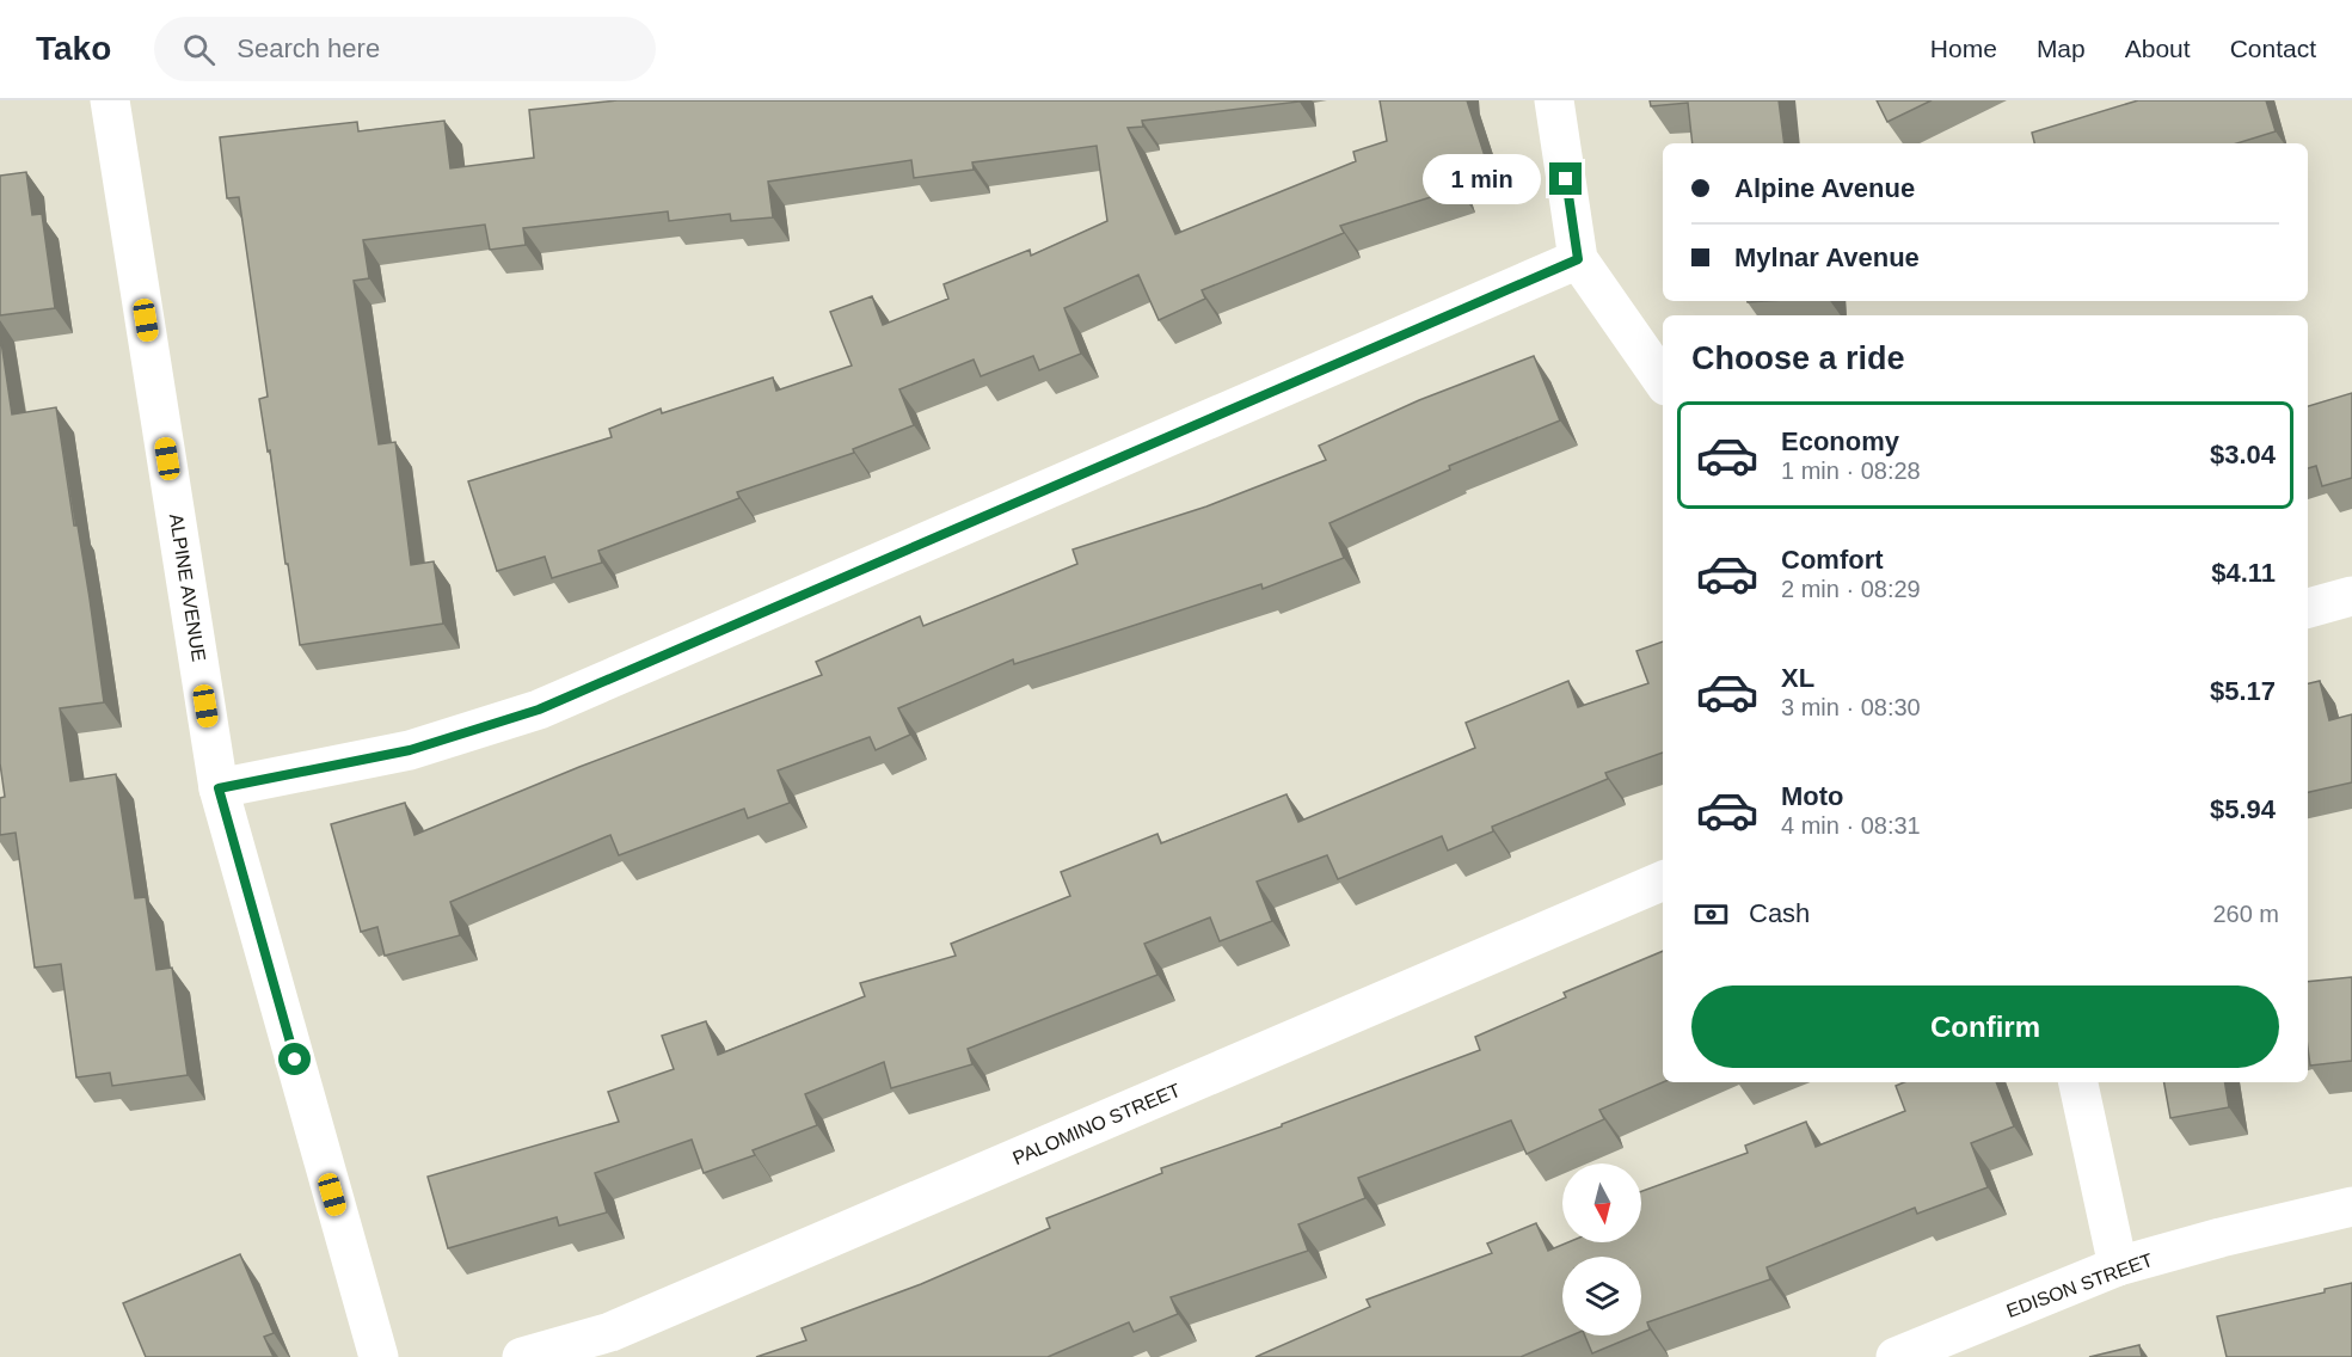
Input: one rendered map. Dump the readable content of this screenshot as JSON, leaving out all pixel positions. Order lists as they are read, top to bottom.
{
  "streets": {
    "street": ["ALPINE AVENUE", "PALOMINO STREET", "EDISON STREET"]
  },
  "north": "bottom",
  "page": {
    "header": "Tako",
    "search": "Search here",
    "nav": [
      "Home",
      "Map",
      "About",
      "Contact"
    ],
    "banner": ["Alpine Avenue", "Mylnar Avenue"],
    "bubble": "1 min",
    "heading": "Choose a ride",
    "list": [
      {
        "name": "Economy",
        "note": "1 min · 08:28",
        "value": "$3.04"
      },
      {
        "name": "Comfort",
        "note": "2 min · 08:29",
        "value": "$4.11"
      },
      {
        "name": "XL",
        "note": "3 min · 08:30",
        "value": "$5.17"
      },
      {
        "name": "Moto",
        "note": "4 min · 08:31",
        "value": "$5.94"
      }
    ],
    "pay": ["Cash", "260 m"],
    "buttons": "Confirm"
  }
}
